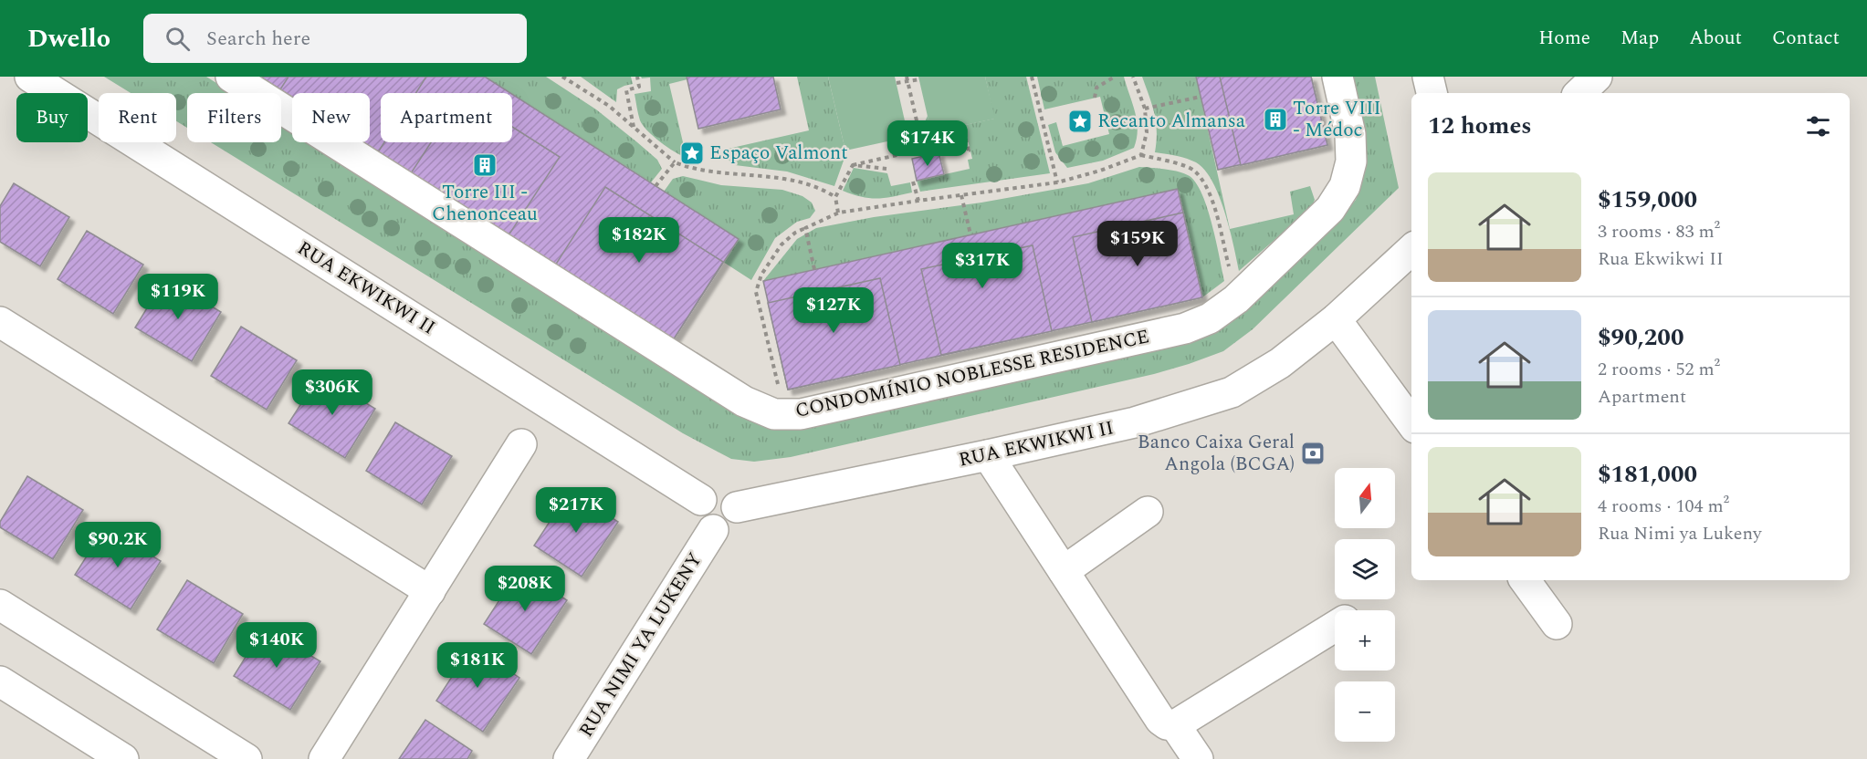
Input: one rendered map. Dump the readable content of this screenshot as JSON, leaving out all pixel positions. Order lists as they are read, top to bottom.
{
  "streets": {
    "street": ["RUA EKWIKWI II", "CONDOMÍNIO NOBLESSE RESIDENCE", "RUA NIMI YA LUKENY"]
  },
  "crossings": [
    ["RUA EKWIKWI II", "RUA NIMI YA LUKENY"]
  ],
  "places": {
    "building": ["Torre VIII - Médoc", "Torre III - Chenonceau"],
    "place": ["Recanto Almansa", "Espaço Valmont"],
    "bank": ["Banco Caixa Geral Angola (BCGA)"]
  },
  "north": "top",
  "page": {
    "header": "Dwello",
    "search": "Search here",
    "nav": [
      "Home",
      "Map",
      "About",
      "Contact"
    ],
    "chip": [
      "Buy",
      "Rent",
      "Filters",
      "New",
      "Apartment"
    ],
    "heading": "12 homes",
    "price": [
      "$174K",
      "$182K",
      "$159K",
      "$317K",
      "$119K",
      "$127K",
      "$306K",
      "$217K",
      "$90.2K",
      "$208K",
      "$140K",
      "$181K"
    ],
    "list": [
      {
        "name": "$159,000",
        "note": "3 rooms · 83 m² · Rua Ekwikwi II"
      },
      {
        "name": "$90,200",
        "note": "2 rooms · 52 m² · Apartment"
      },
      {
        "name": "$181,000",
        "note": "4 rooms · 104 m² · Rua Nimi ya Lukeny"
      }
    ],
    "map_buttons": ["+", "−"]
  }
}
